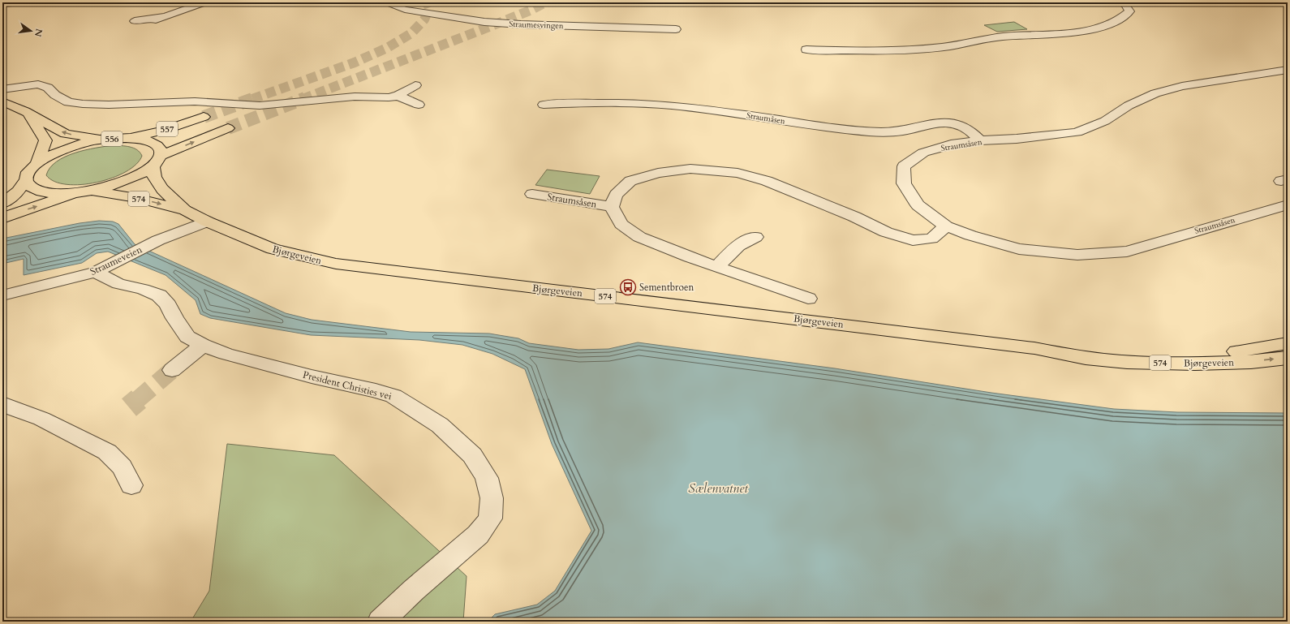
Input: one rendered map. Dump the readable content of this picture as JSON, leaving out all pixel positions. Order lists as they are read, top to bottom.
{
  "streets": {
    "main road": [
      "557",
      "556",
      "574",
      "Bjørgeveien"
    ],
    "street": [
      "Straumesvingen",
      "Straumåsen",
      "Straumsåsen",
      "Straumeveien",
      "President Christies vei"
    ]
  },
  "crossings": [
    ["Straumåsen", "Straumsåsen"],
    ["557", "556"],
    ["557", "574"],
    ["556", "574"],
    ["574", "Bjørgeveien"],
    ["Bjørgeveien", "Straumeveien"],
    ["Straumeveien", "President Christies vei"]
  ],
  "water": ["Sælenvatnet"],
  "places": {
    "bus stop": ["Sementbroen"]
  },
  "north": "right"
}
